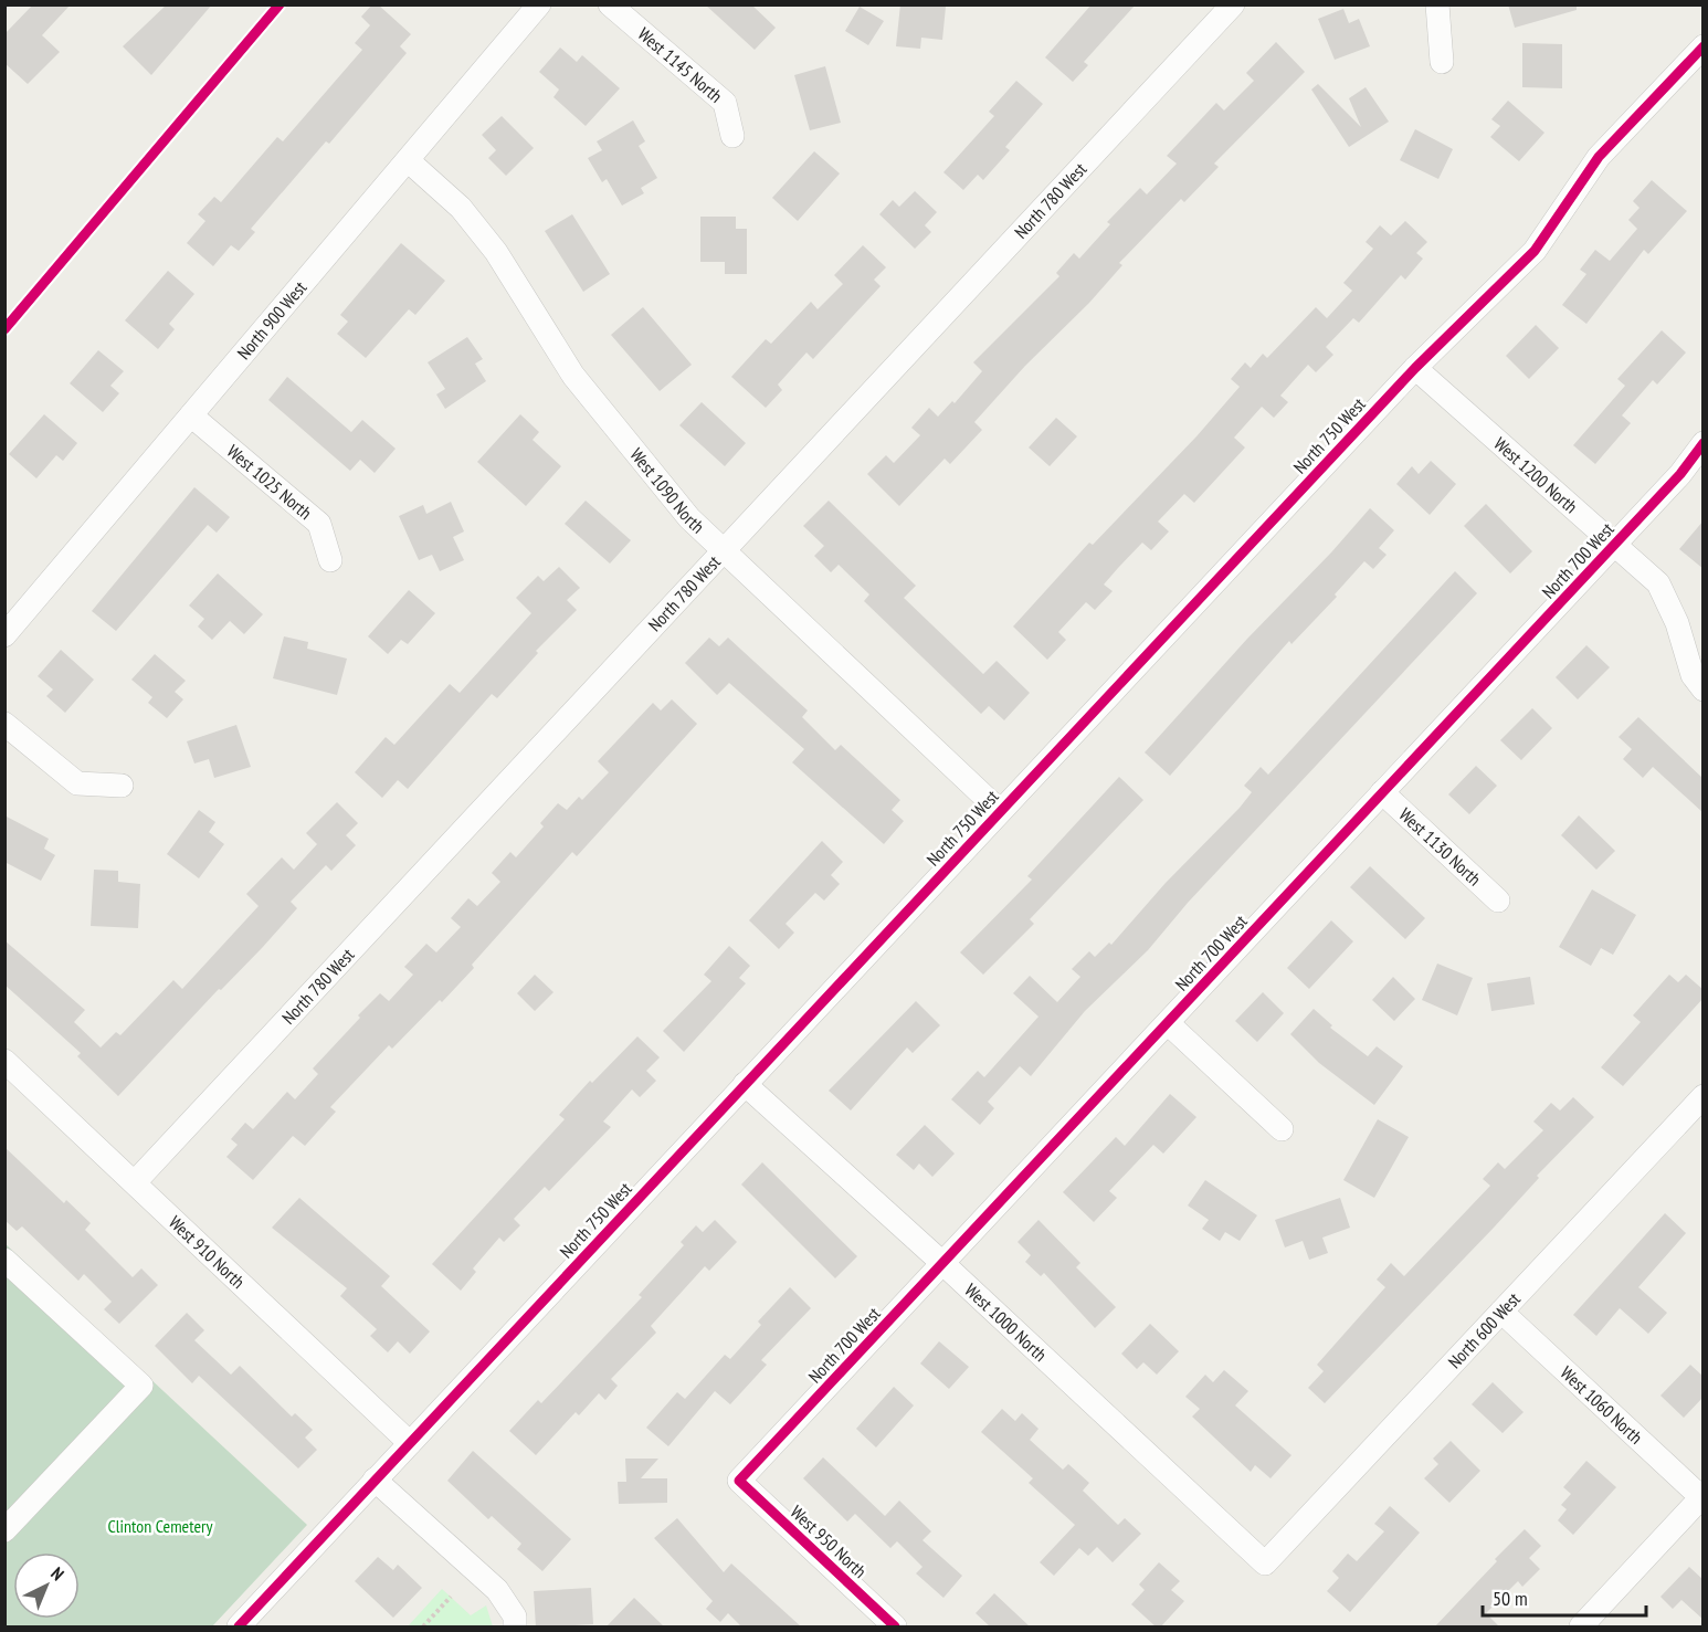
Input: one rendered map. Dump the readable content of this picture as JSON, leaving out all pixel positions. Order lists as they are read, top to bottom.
{
  "streets": {
    "street": [
      "West 1145 North",
      "North 780 West",
      "North 900 West",
      "North 750 West",
      "West 1200 North",
      "West 1025 North",
      "West 1090 North",
      "North 700 West",
      "West 1130 North",
      "West 910 North",
      "West 1000 North",
      "North 600 West",
      "West 1060 North",
      "West 950 North"
    ]
  },
  "crossings": [
    ["North 780 West", "West 1090 North"],
    ["North 780 West", "West 910 North"],
    ["North 900 West", "West 1025 North"],
    ["North 900 West", "West 1090 North"],
    ["North 750 West", "West 1200 North"],
    ["North 750 West", "West 1090 North"],
    ["North 750 West", "West 910 North"],
    ["North 750 West", "West 1000 North"],
    ["West 1200 North", "North 700 West"],
    ["North 700 West", "West 1130 North"],
    ["North 700 West", "West 1000 North"],
    ["North 700 West", "West 950 North"],
    ["West 1000 North", "North 600 West"],
    ["North 600 West", "West 1060 North"]
  ],
  "parks": ["Clinton Cemetery"],
  "scale_bar": "50 m",
  "north": "top right"
}
